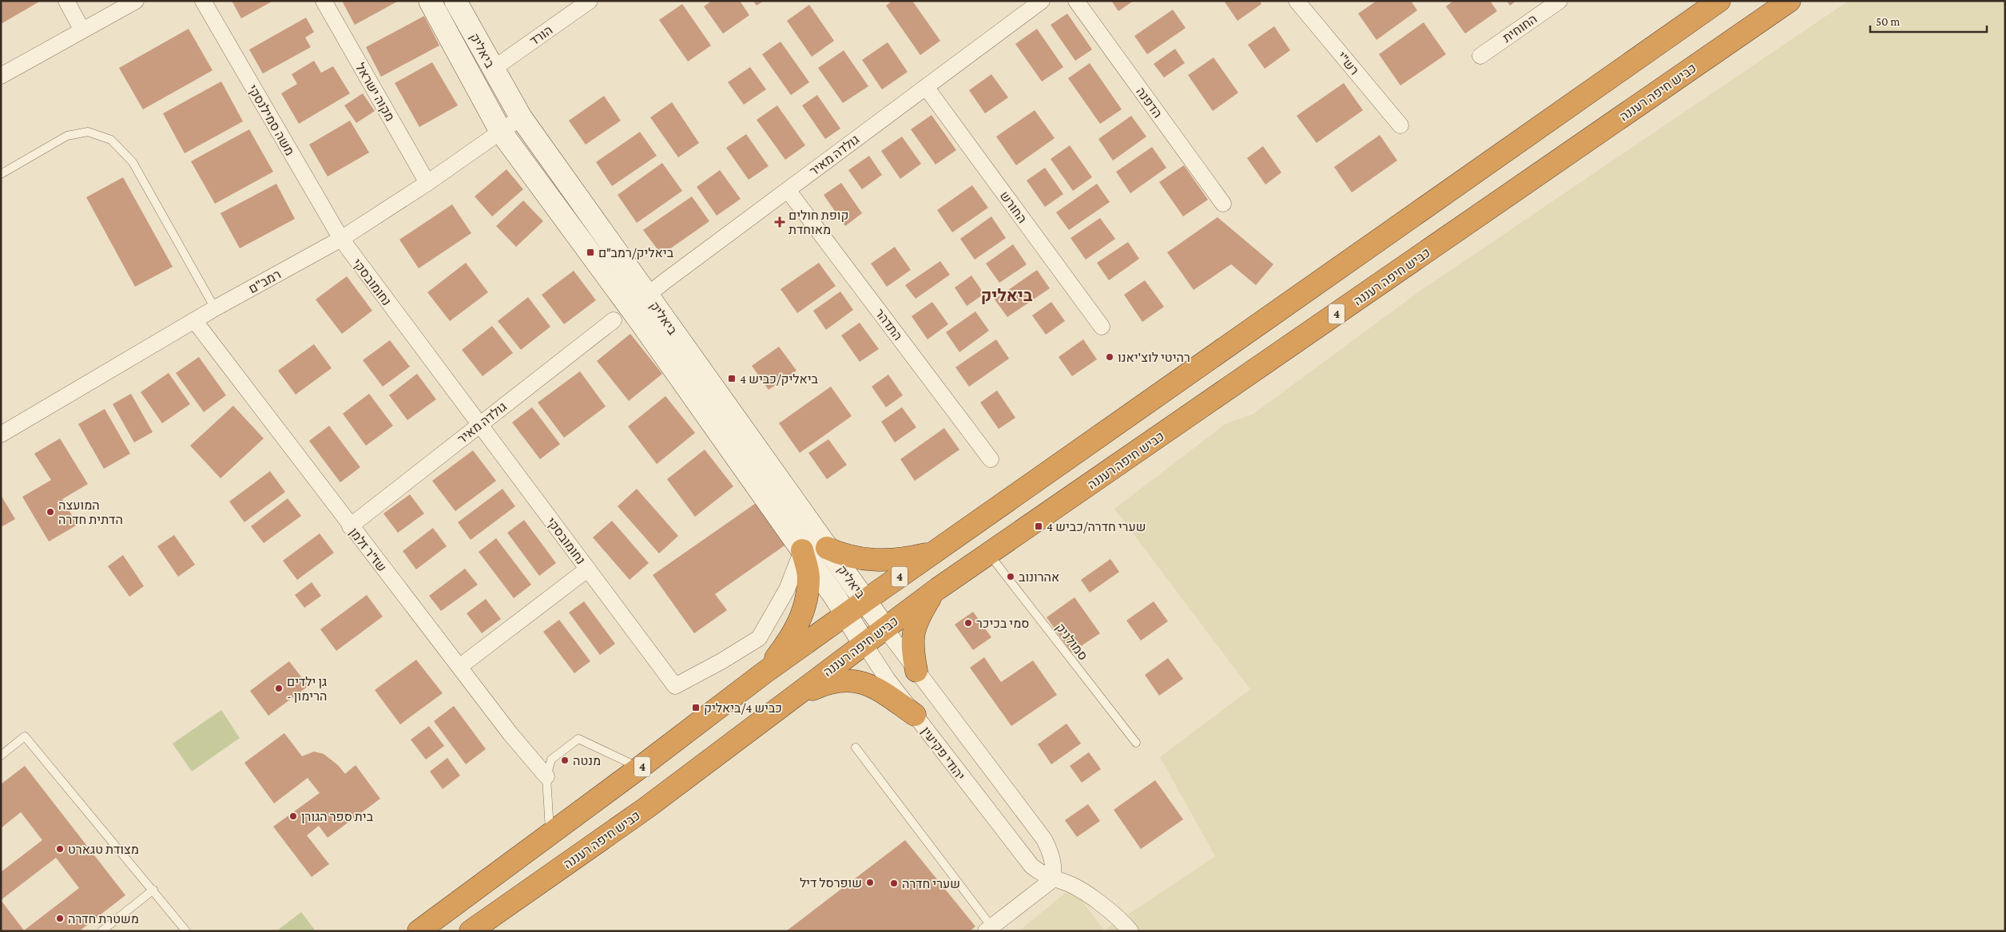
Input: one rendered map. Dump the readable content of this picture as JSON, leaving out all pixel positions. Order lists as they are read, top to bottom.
{
  "streets": {
    "highway": ["כביש חיפה רעננה", "4"],
    "main road": ["ביאליק", "יהודי פקיעין"],
    "street": [
      "החוחית",
      "הורד",
      "רש\"י",
      "מקוה ישראל",
      "הדפנה",
      "משה סמילנסקי",
      "גולדה מאיר",
      "החורש",
      "רמב\"ם",
      "נחומובסקי",
      "התדהר",
      "שז\"ר זלמן"
    ],
    "lane": ["סמולניק"]
  },
  "crossings": [
    ["הורד", "ביאליק"],
    ["ביאליק", "כביש חיפה רעננה"],
    ["ביאליק", "גולדה מאיר"],
    ["ביאליק", "רמב\"ם"],
    ["ביאליק", "נחומובסקי"],
    ["ביאליק", "4"],
    ["ביאליק", "יהודי פקיעין"],
    ["מקוה ישראל", "רמב\"ם"],
    ["כביש חיפה רעננה", "סמולניק"],
    ["כביש חיפה רעננה", "יהודי פקיעין"],
    ["משה סמילנסקי", "רמב\"ם"],
    ["משה סמילנסקי", "נחומובסקי"],
    ["גולדה מאיר", "החורש"],
    ["גולדה מאיר", "נחומובסקי"],
    ["גולדה מאיר", "התדהר"],
    ["גולדה מאיר", "שז\"ר זלמן"],
    ["רמב\"ם", "נחומובסקי"],
    ["רמב\"ם", "שז\"ר זלמן"],
    ["4", "יהודי פקיעין"]
  ],
  "districts": ["ביאליק"],
  "places": {
    "health": ["קופת חולים מאוחדת"],
    "transit": [
      "ביאליק/רמב״ם",
      "ביאליק/כביש 4",
      "שערי חדרה/כביש 4",
      "כביש 4/ביאליק"
    ],
    "other": [
      "רהיטי לוצ'יאנו",
      "המועצה הדתית חדרה",
      "אהרונוב",
      "סמי בכיכר",
      "גן ילדים - הרימון",
      "מנטה",
      "בית ספר הגורן",
      "מצודת טגארט",
      "שופרסל דיל",
      "שערי חדרה",
      "משטרת חדרה"
    ]
  },
  "scale_bar": "50 m"
}
